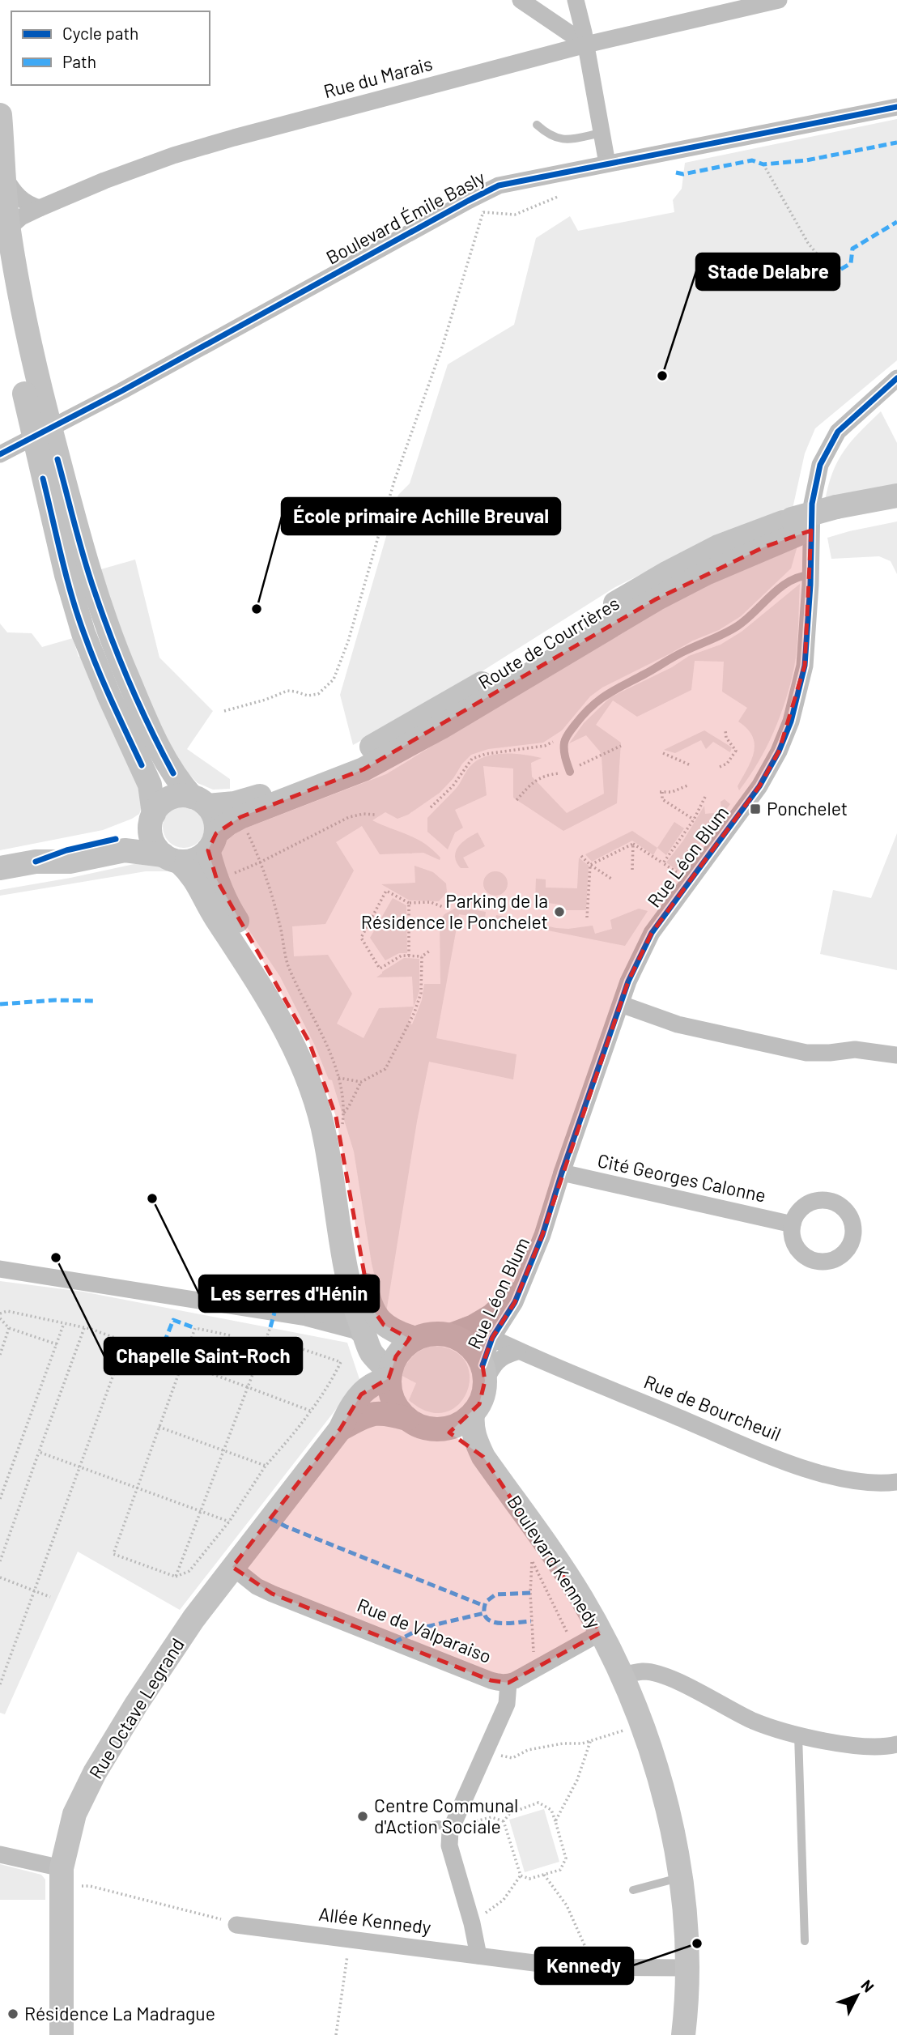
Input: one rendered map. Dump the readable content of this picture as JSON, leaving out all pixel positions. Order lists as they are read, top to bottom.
{
  "streets": {
    "main road": ["Route de Courrières", "Boulevard Kennedy", "Rue Octave Legrand"],
    "street": [
      "Rue du Marais",
      "Boulevard Émile Basly",
      "Rue Léon Blum",
      "Cité Georges Calonne",
      "Rue de Bourcheuil",
      "Rue de Valparaiso",
      "Allée Kennedy"
    ]
  },
  "crossings": [
    ["Rue Léon Blum", "Cité Georges Calonne"],
    ["Rue Léon Blum", "Rue de Bourcheuil"],
    ["Rue Léon Blum", "Boulevard Kennedy"],
    ["Rue Léon Blum", "Rue Octave Legrand"],
    ["Rue de Bourcheuil", "Boulevard Kennedy"],
    ["Rue de Bourcheuil", "Rue Octave Legrand"],
    ["Boulevard Kennedy", "Rue de Valparaiso"],
    ["Boulevard Kennedy", "Rue Octave Legrand"],
    ["Boulevard Kennedy", "Allée Kennedy"],
    ["Rue de Valparaiso", "Rue Octave Legrand"]
  ],
  "places": {
    "other": [
      "Stade Delabre",
      "École primaire Achille Breuval",
      "Parking de la Résidence le Ponchelet",
      "Les serres d'Hénin",
      "Chapelle Saint-Roch",
      "Centre Communal d'Action Sociale",
      "Kennedy",
      "Résidence La Madrague"
    ],
    "transit": ["Ponchelet"]
  },
  "legend": ["Cycle path", "Path"],
  "north": "top right"
}
